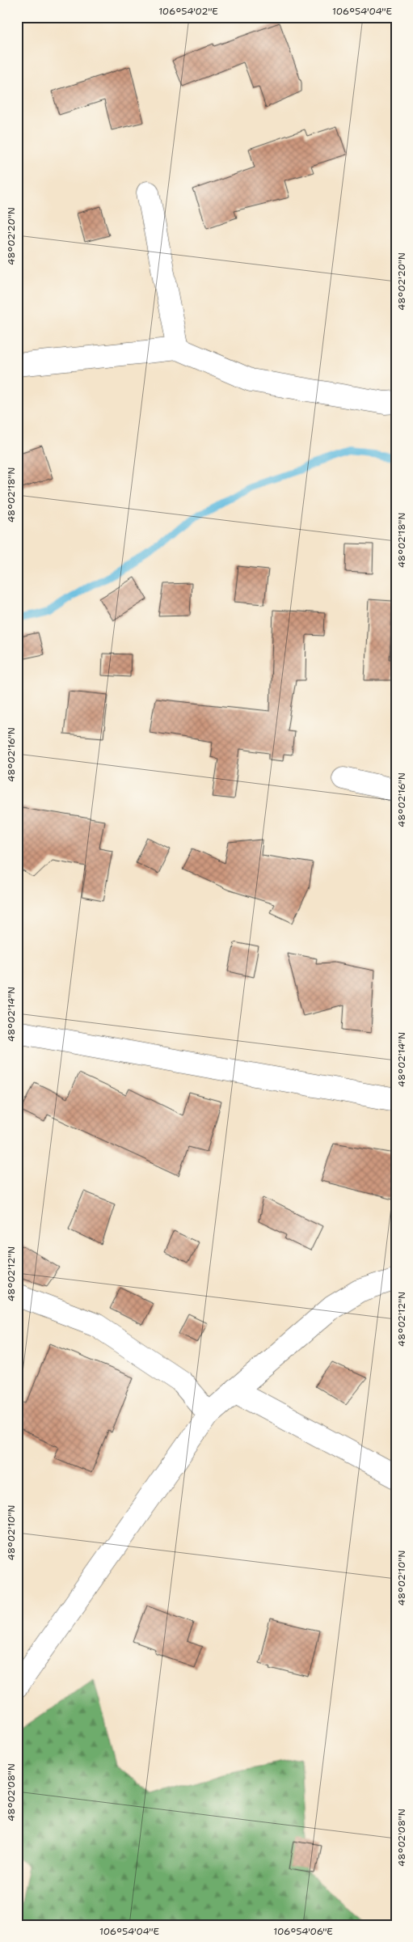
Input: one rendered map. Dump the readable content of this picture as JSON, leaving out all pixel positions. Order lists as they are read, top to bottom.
{
  "coordinates": [
    "106°54'02\"E",
    "106°54'04\"E",
    "48°02'20\"N",
    "48°02'18\"N",
    "48°02'16\"N",
    "48°02'14\"N",
    "48°02'12\"N",
    "48°02'10\"N",
    "48°02'08\"N",
    "106°54'06\"E"
  ]
}
